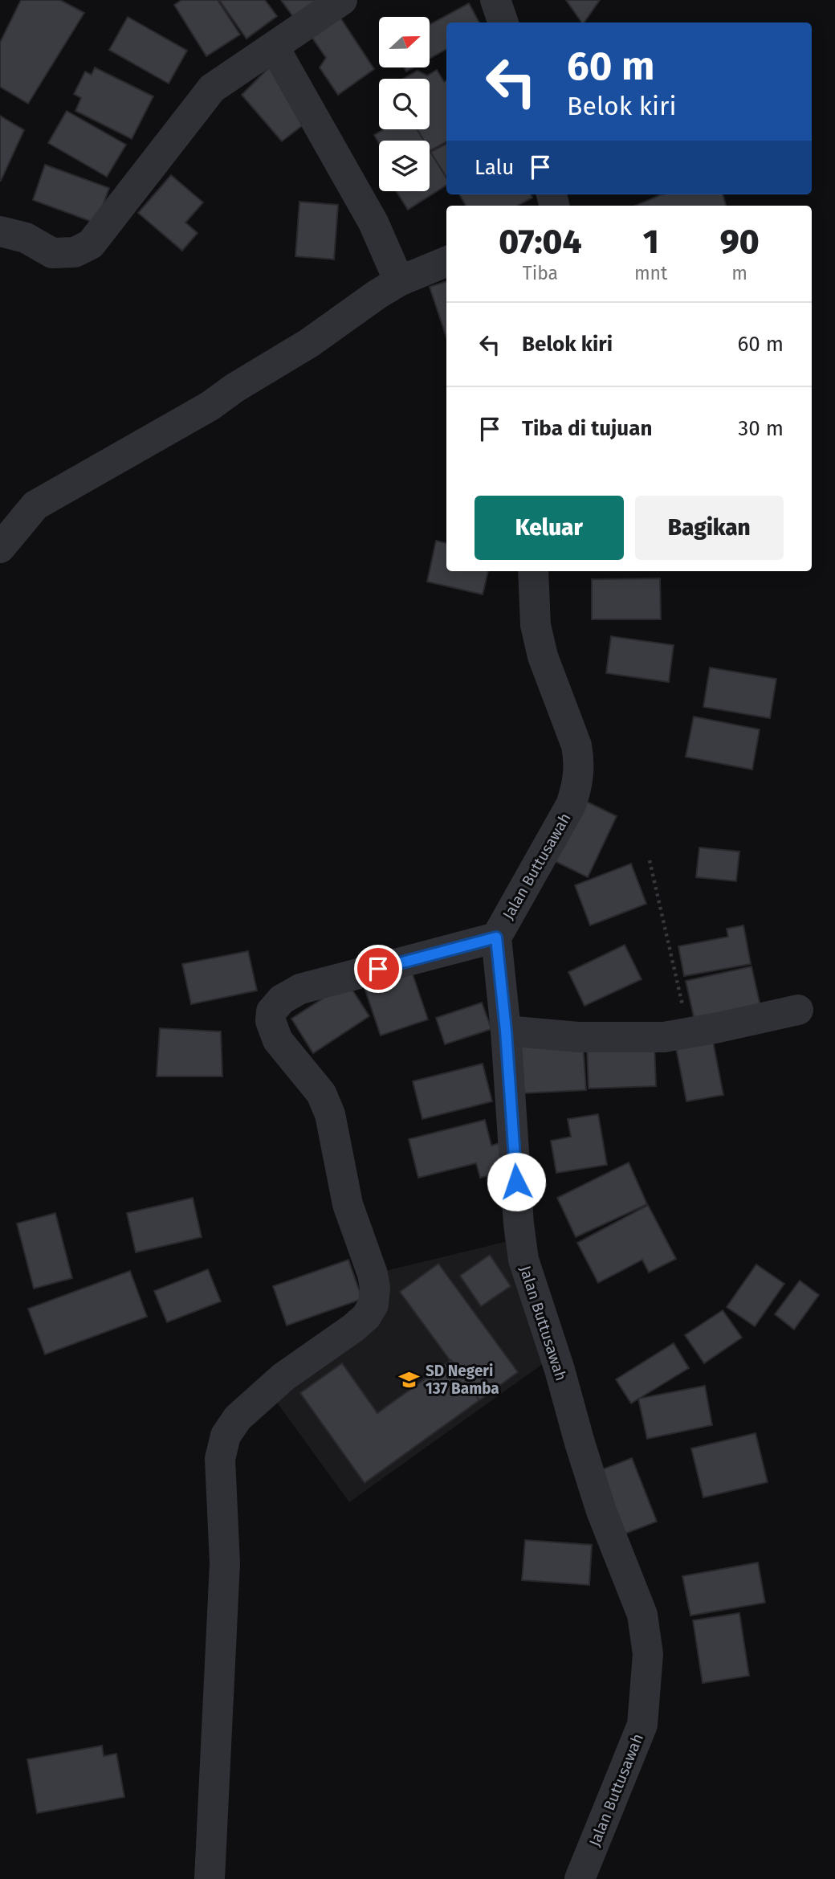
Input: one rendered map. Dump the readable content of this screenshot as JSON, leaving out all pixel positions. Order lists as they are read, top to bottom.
{
  "streets": {
    "street": ["Jalan Buttusawah"]
  },
  "places": {
    "school or university": ["SD Negeri 137 Bamba"]
  },
  "north": "right",
  "page": {
    "turn": ["60 m", "Belok kiri"],
    "then": "Lalu",
    "eta": [
      "07:04",
      "Tiba",
      "1",
      "mnt",
      "90",
      "m"
    ],
    "list": [
      {
        "name": "Belok kiri",
        "value": "60 m"
      },
      {
        "name": "Tiba di tujuan",
        "value": "30 m"
      }
    ],
    "buttons": ["Keluar", "Bagikan"]
  }
}
